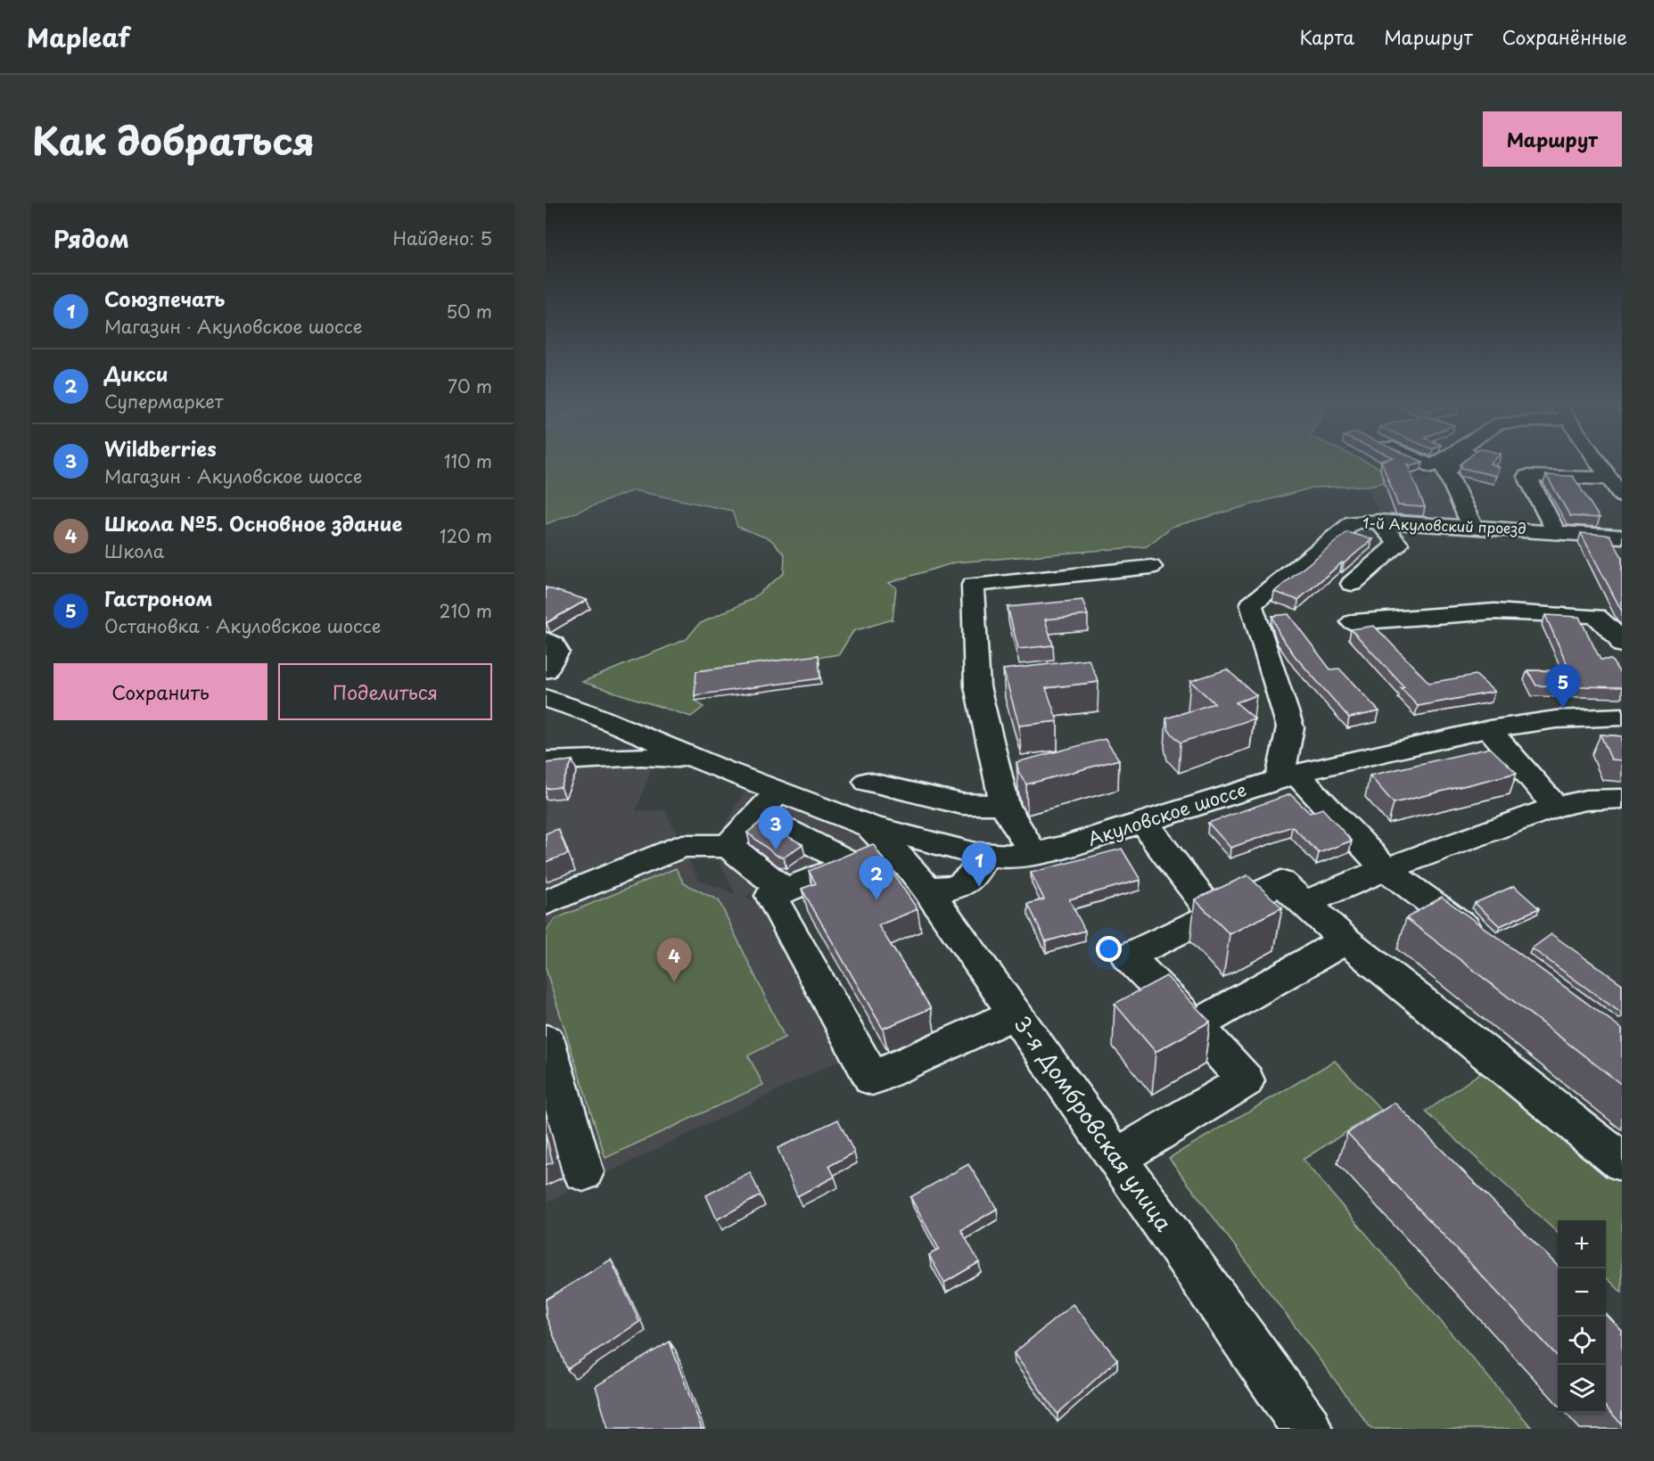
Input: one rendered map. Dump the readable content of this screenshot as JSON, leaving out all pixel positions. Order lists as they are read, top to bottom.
{
  "streets": {
    "street": ["1-й Акуловский проезд", "Акуловское шоссе", "3-я Домбровская улица"]
  },
  "crossings": [
    ["1-й Акуловский проезд", "Акуловское шоссе"],
    ["Акуловское шоссе", "3-я Домбровская улица"]
  ],
  "page": {
    "header": "Mapleaf",
    "nav": ["Карта", "Маршрут", "Сохранённые"],
    "title": "Как добраться",
    "buttons": [
      "Маршрут",
      ["Сохранить", "Поделиться"]
    ],
    "heading": ["Рядом", "Найдено: 5"],
    "list": [
      {
        "mark": "1",
        "name": "Союзпечать",
        "note": "Магазин · Акуловское шоссе",
        "value": "50 m"
      },
      {
        "mark": "2",
        "name": "Дикси",
        "note": "Супермаркет",
        "value": "70 m"
      },
      {
        "mark": "3",
        "name": "Wildberries",
        "note": "Магазин · Акуловское шоссе",
        "value": "110 m"
      },
      {
        "mark": "4",
        "name": "Школа №5. Основное здание",
        "note": "Школа",
        "value": "120 m"
      },
      {
        "mark": "5",
        "name": "Гастроном",
        "note": "Остановка · Акуловское шоссе",
        "value": "210 m"
      }
    ],
    "pins": [
      "5",
      "3",
      "1",
      "2",
      "4"
    ],
    "map_buttons": ["+", "−"]
  }
}
